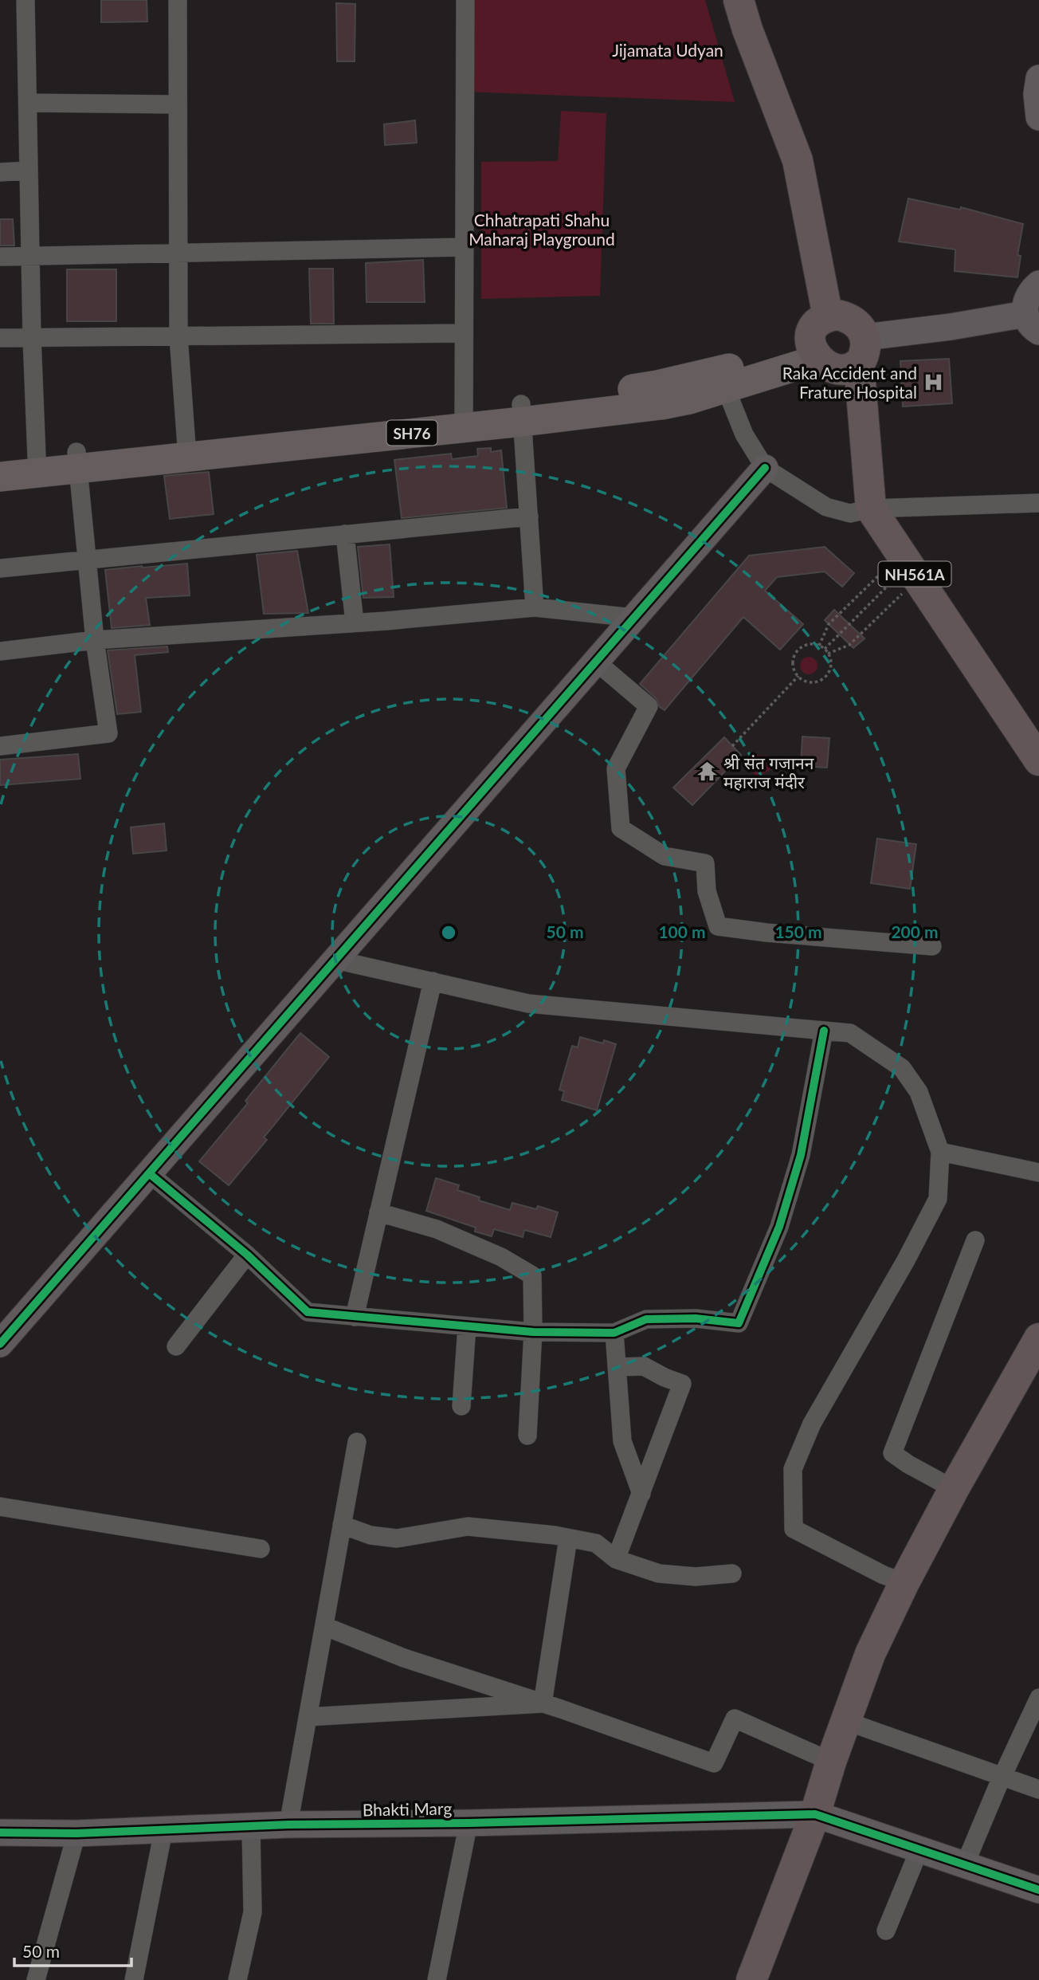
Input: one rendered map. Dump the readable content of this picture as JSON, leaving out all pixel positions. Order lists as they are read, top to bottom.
{
  "streets": {
    "highway": ["NH561A"],
    "main road": ["SH76"],
    "street": ["Bhakti Marg"]
  },
  "crossings": [
    ["SH76", "NH561A"]
  ],
  "parks": ["Jijamata Udyan", "Chhatrapati Shahu Maharaj Playground"],
  "places": {
    "hospital": ["Raka Accident and Frature Hospital"],
    "temple": ["श्री संंत गजानन महाराज मंदीर"]
  },
  "scale_bar": "50 m",
  "rings": [
    "50 m",
    "100 m",
    "150 m",
    "200 m"
  ]
}
